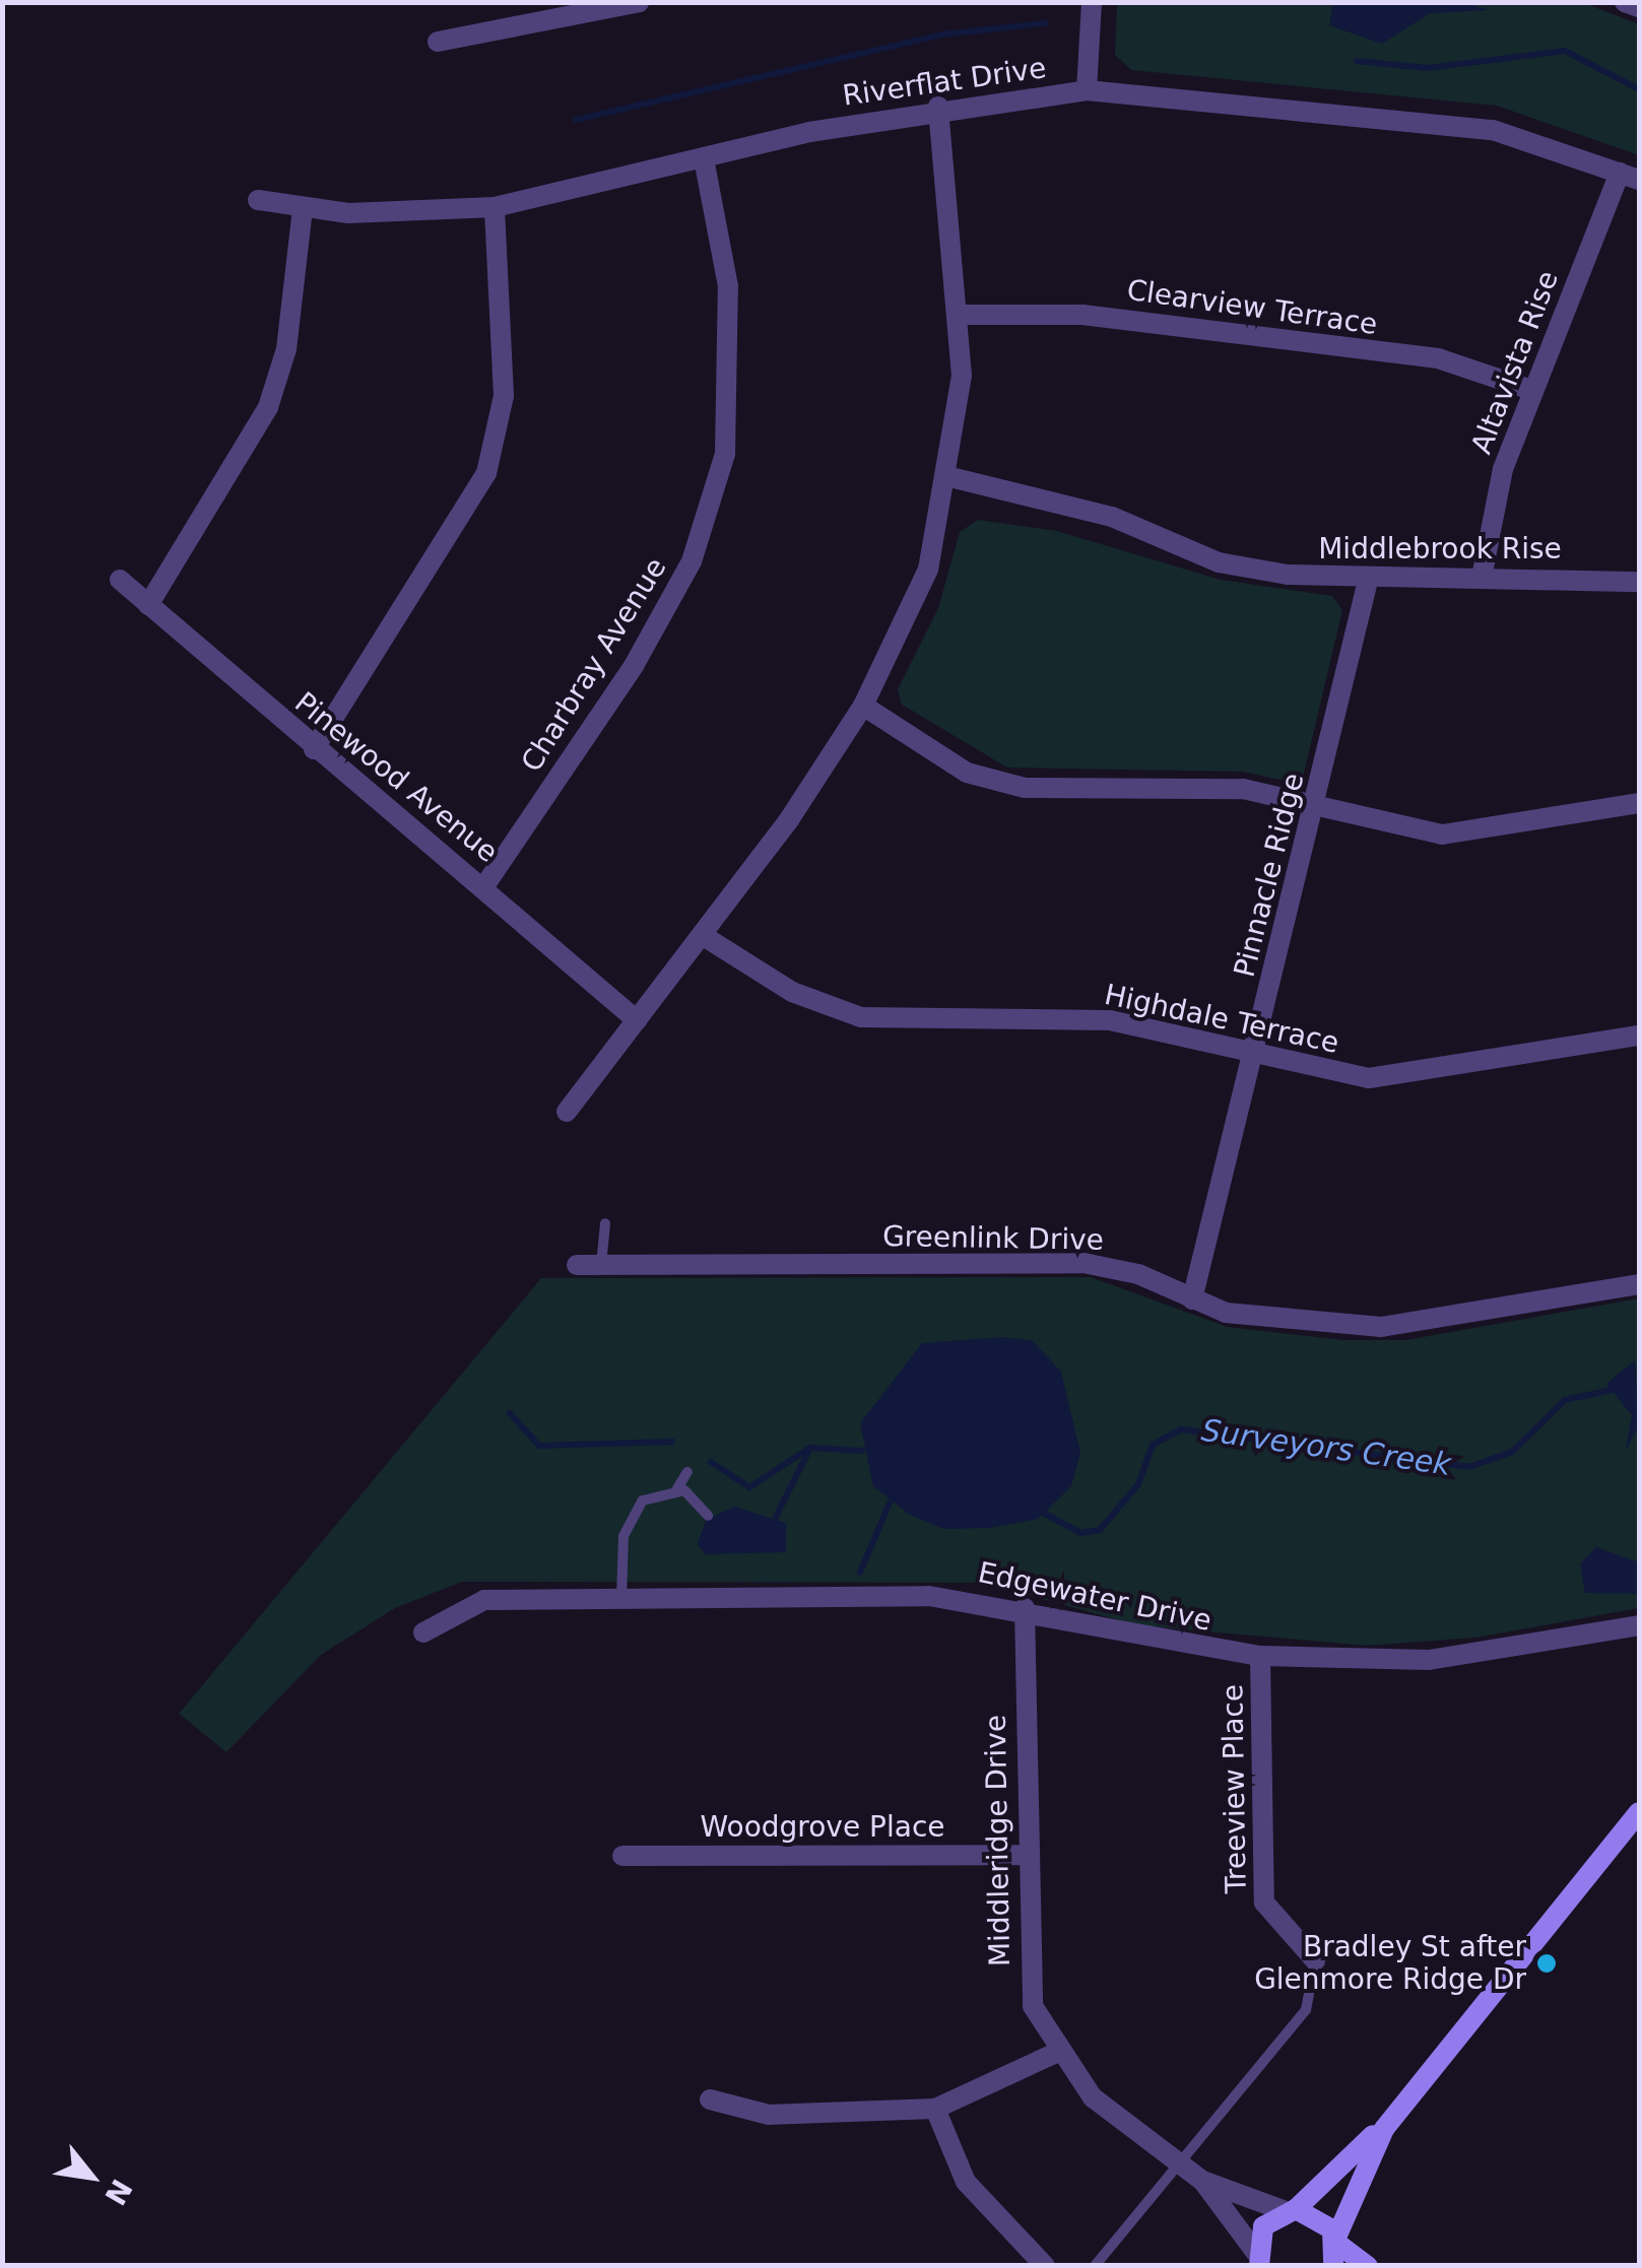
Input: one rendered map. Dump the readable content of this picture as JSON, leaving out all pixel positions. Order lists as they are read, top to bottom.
{
  "streets": {
    "street": [
      "Riverflat Drive",
      "Clearview Terrace",
      "Altavista Rise",
      "Middlebrook Rise",
      "Charbray Avenue",
      "Pinewood Avenue",
      "Pinnacle Ridge",
      "Highdale Terrace",
      "Greenlink Drive",
      "Edgewater Drive",
      "Treeview Place",
      "Woodgrove Place",
      "Middleridge Drive"
    ]
  },
  "crossings": [
    ["Riverflat Drive", "Altavista Rise"],
    ["Riverflat Drive", "Charbray Avenue"],
    ["Clearview Terrace", "Altavista Rise"],
    ["Altavista Rise", "Middlebrook Rise"],
    ["Middlebrook Rise", "Pinnacle Ridge"],
    ["Charbray Avenue", "Pinewood Avenue"],
    ["Pinnacle Ridge", "Highdale Terrace"],
    ["Pinnacle Ridge", "Greenlink Drive"],
    ["Edgewater Drive", "Treeview Place"],
    ["Edgewater Drive", "Middleridge Drive"],
    ["Woodgrove Place", "Middleridge Drive"]
  ],
  "water": ["Surveyors Creek"],
  "places": ["Bradley St after Glenmore Ridge Dr"],
  "north": "bottom right"
}
